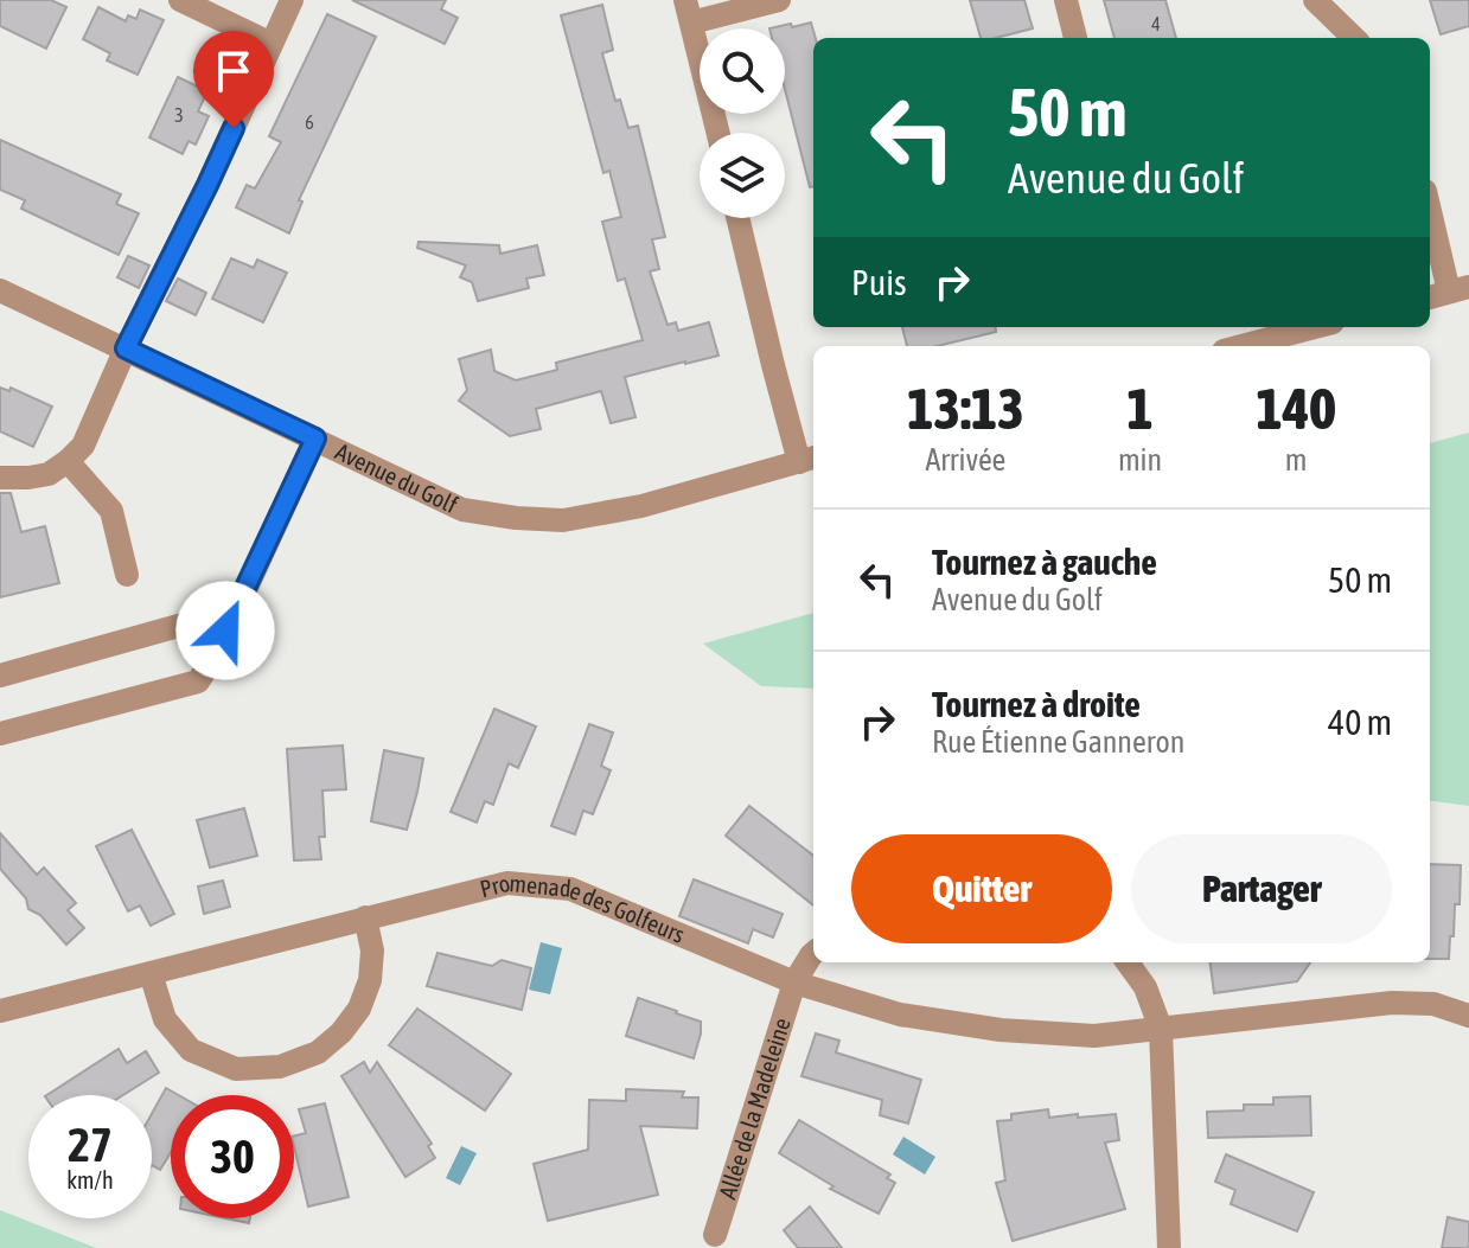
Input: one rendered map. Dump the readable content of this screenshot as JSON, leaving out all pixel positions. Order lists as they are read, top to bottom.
{
  "streets": {
    "street": ["Avenue du Golf", "Promenade des Golfeurs", "Allée de la Madeleine"]
  },
  "crossings": [
    ["Promenade des Golfeurs", "Allée de la Madeleine"]
  ],
  "house_numbers": ["4", "3", "6"],
  "page": {
    "turn": ["50 m", "Avenue du Golf"],
    "then": "Puis",
    "eta": [
      "13:13",
      "Arrivée",
      "1",
      "min",
      "140",
      "m"
    ],
    "list": [
      {
        "name": "Tournez à gauche",
        "note": "Avenue du Golf",
        "value": "50 m"
      },
      {
        "name": "Tournez à droite",
        "note": "Rue Étienne Ganneron",
        "value": "40 m"
      }
    ],
    "buttons": ["Quitter", "Partager"],
    "speed": "27 km/h",
    "limit": "30"
  }
}
